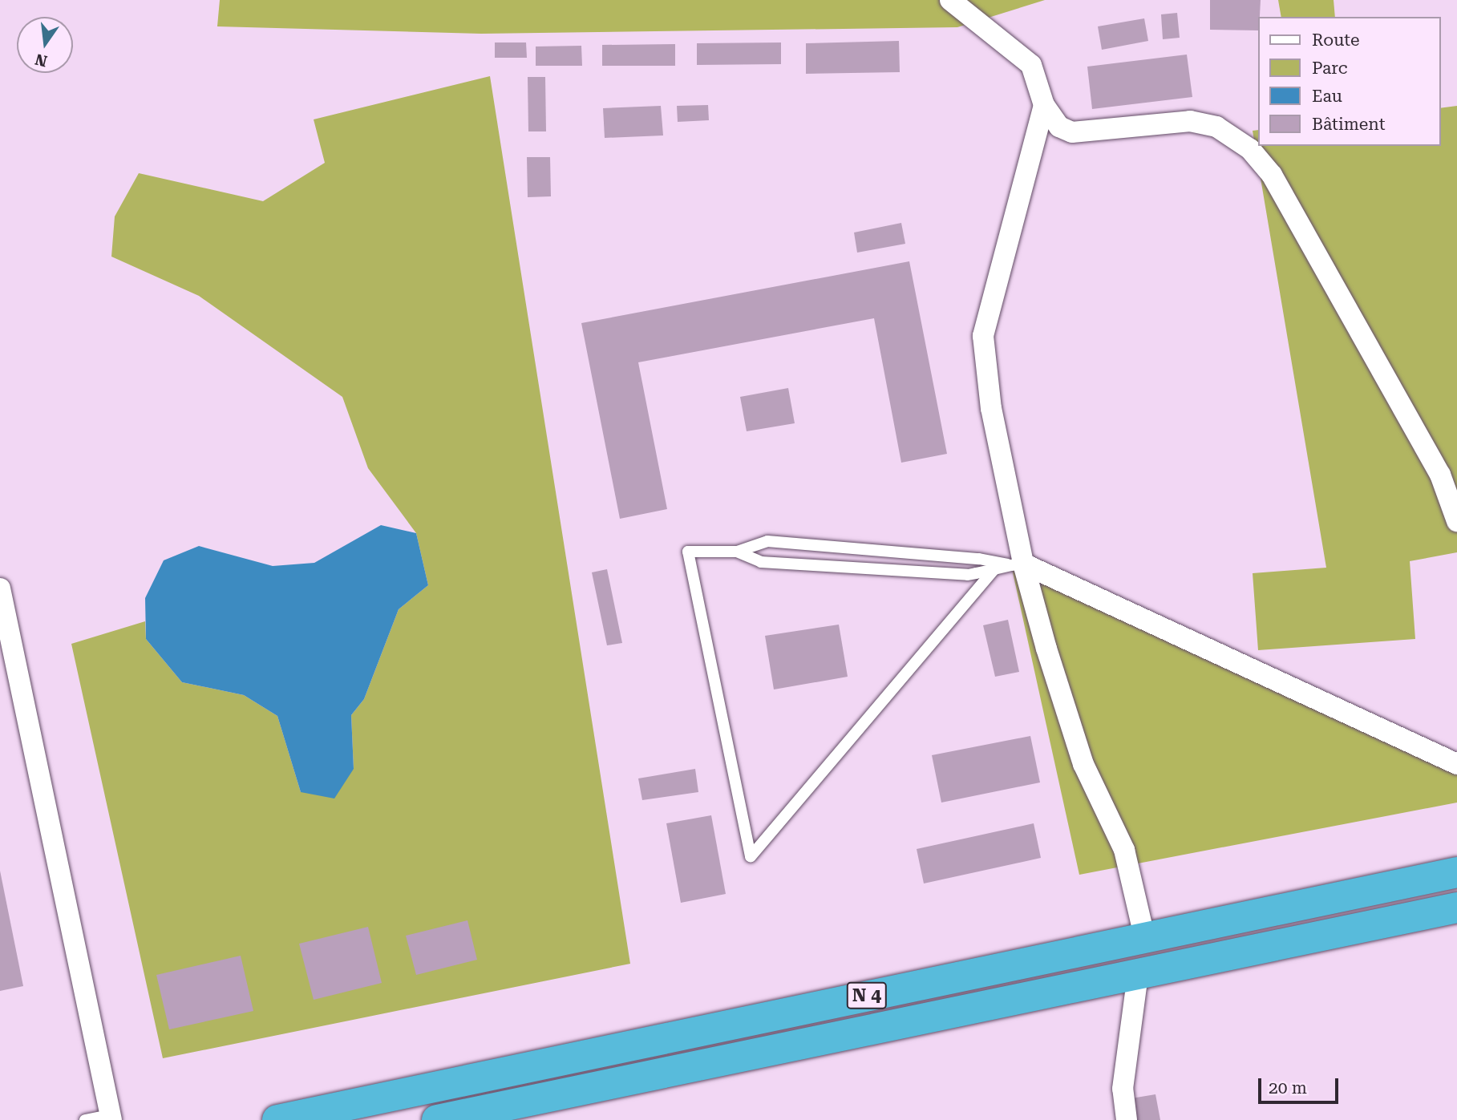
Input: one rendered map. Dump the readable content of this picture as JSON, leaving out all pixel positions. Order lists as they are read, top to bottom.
{
  "streets": {
    "highway": ["N 4"]
  },
  "legend": [
    "Route",
    "Parc",
    "Eau",
    "Bâtiment"
  ],
  "scale_bar": "20 m",
  "north": "bottom"
}
